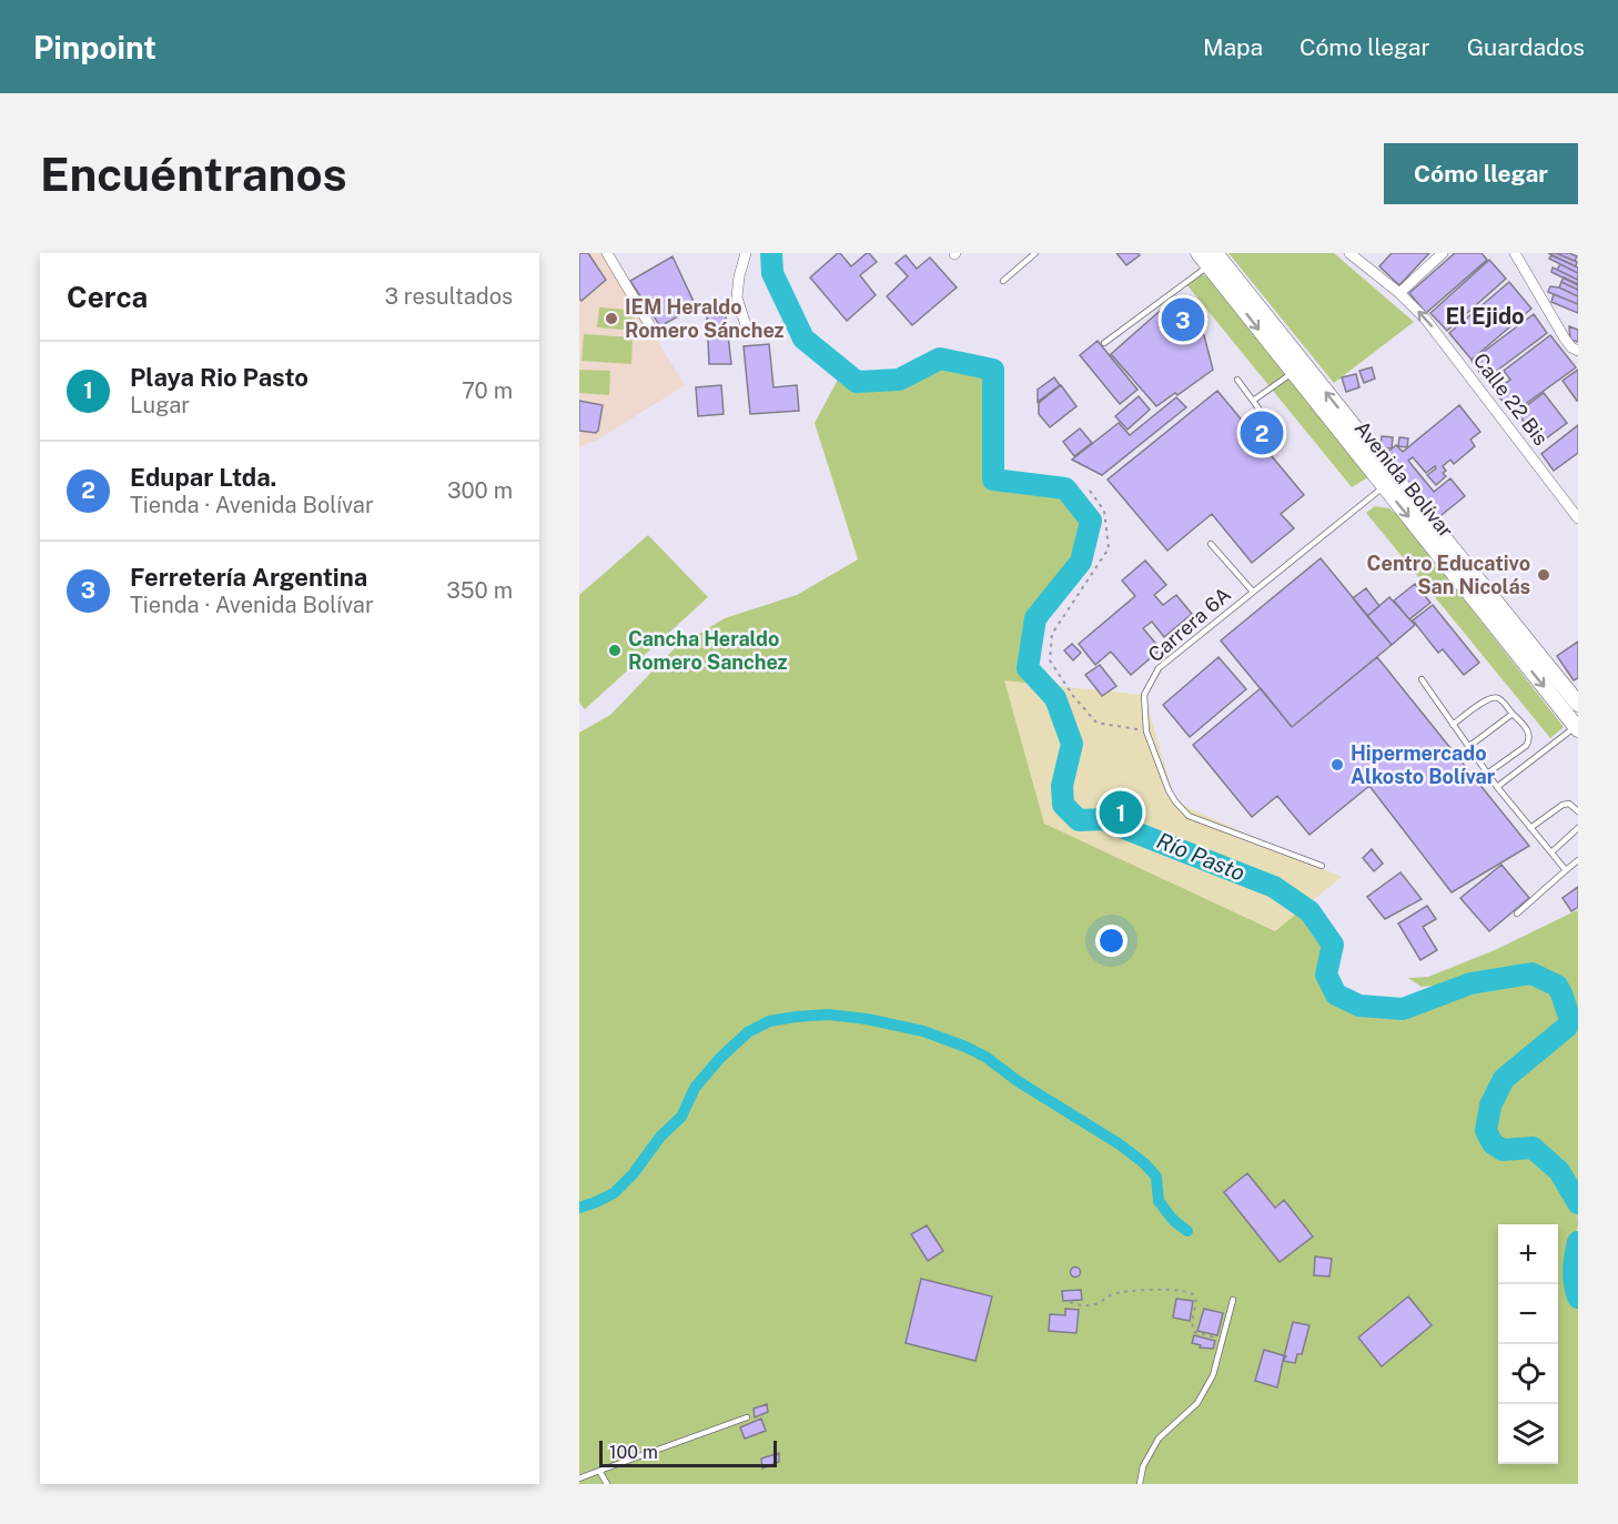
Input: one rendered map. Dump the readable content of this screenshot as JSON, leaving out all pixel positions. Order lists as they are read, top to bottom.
{
  "streets": {
    "main road": ["Avenida Bolívar"],
    "street": ["Calle 22 Bis"],
    "lane": ["Carrera 6A"]
  },
  "crossings": [
    ["Avenida Bolívar", "Carrera 6A"]
  ],
  "one_way": ["Calle 22 Bis"],
  "districts": ["El Ejido"],
  "water": ["Río Pasto"],
  "places": [
    "IEM Heraldo Romero Sánchez",
    "Centro Educativo San Nicolás",
    "Cancha Heraldo Romero Sanchez",
    "Hipermercado Alkosto Bolívar"
  ],
  "scale_bar": "100 m",
  "page": {
    "header": "Pinpoint",
    "nav": ["Mapa", "Cómo llegar", "Guardados"],
    "buttons": "Cómo llegar",
    "title": "Encuéntranos",
    "heading": ["Cerca", "3 resultados"],
    "pins": ["3", "2", "1"],
    "list": [
      {
        "mark": "1",
        "name": "Playa Rio Pasto",
        "note": "Lugar",
        "value": "70 m"
      },
      {
        "mark": "2",
        "name": "Edupar Ltda.",
        "note": "Tienda · Avenida Bolívar",
        "value": "300 m"
      },
      {
        "mark": "3",
        "name": "Ferretería Argentina",
        "note": "Tienda · Avenida Bolívar",
        "value": "350 m"
      }
    ],
    "map_buttons": ["+", "−"],
    "scale": "100 m"
  }
}
